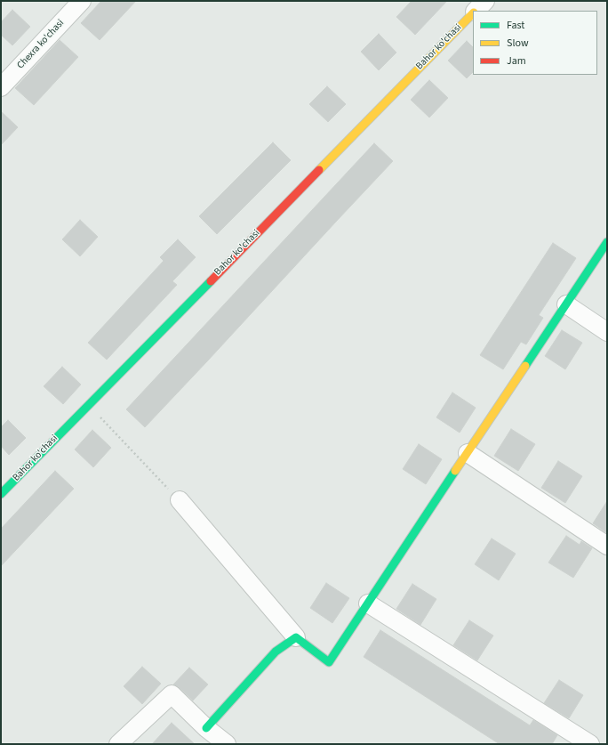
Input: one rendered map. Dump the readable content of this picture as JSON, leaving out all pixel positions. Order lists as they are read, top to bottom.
{
  "streets": {
    "street": ["Chexra ko'chasi", "Bahor ko'chasi"]
  },
  "legend": ["Fast", "Slow", "Jam"]
}
